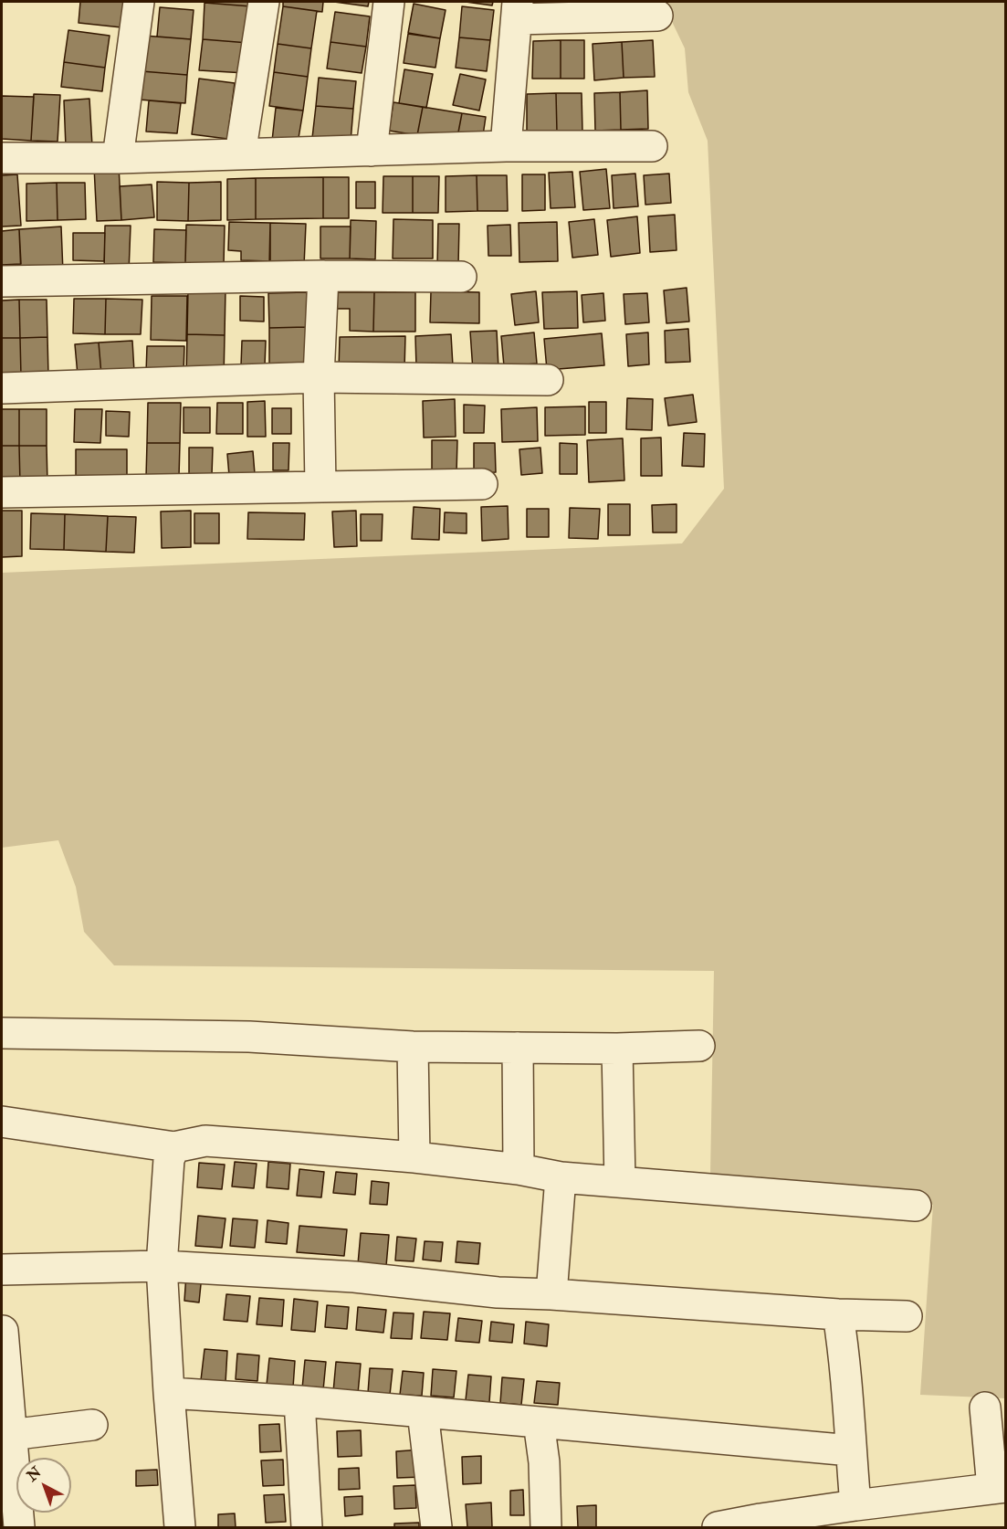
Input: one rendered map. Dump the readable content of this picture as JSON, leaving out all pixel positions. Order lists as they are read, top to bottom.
{
  "north": "top left"
}
